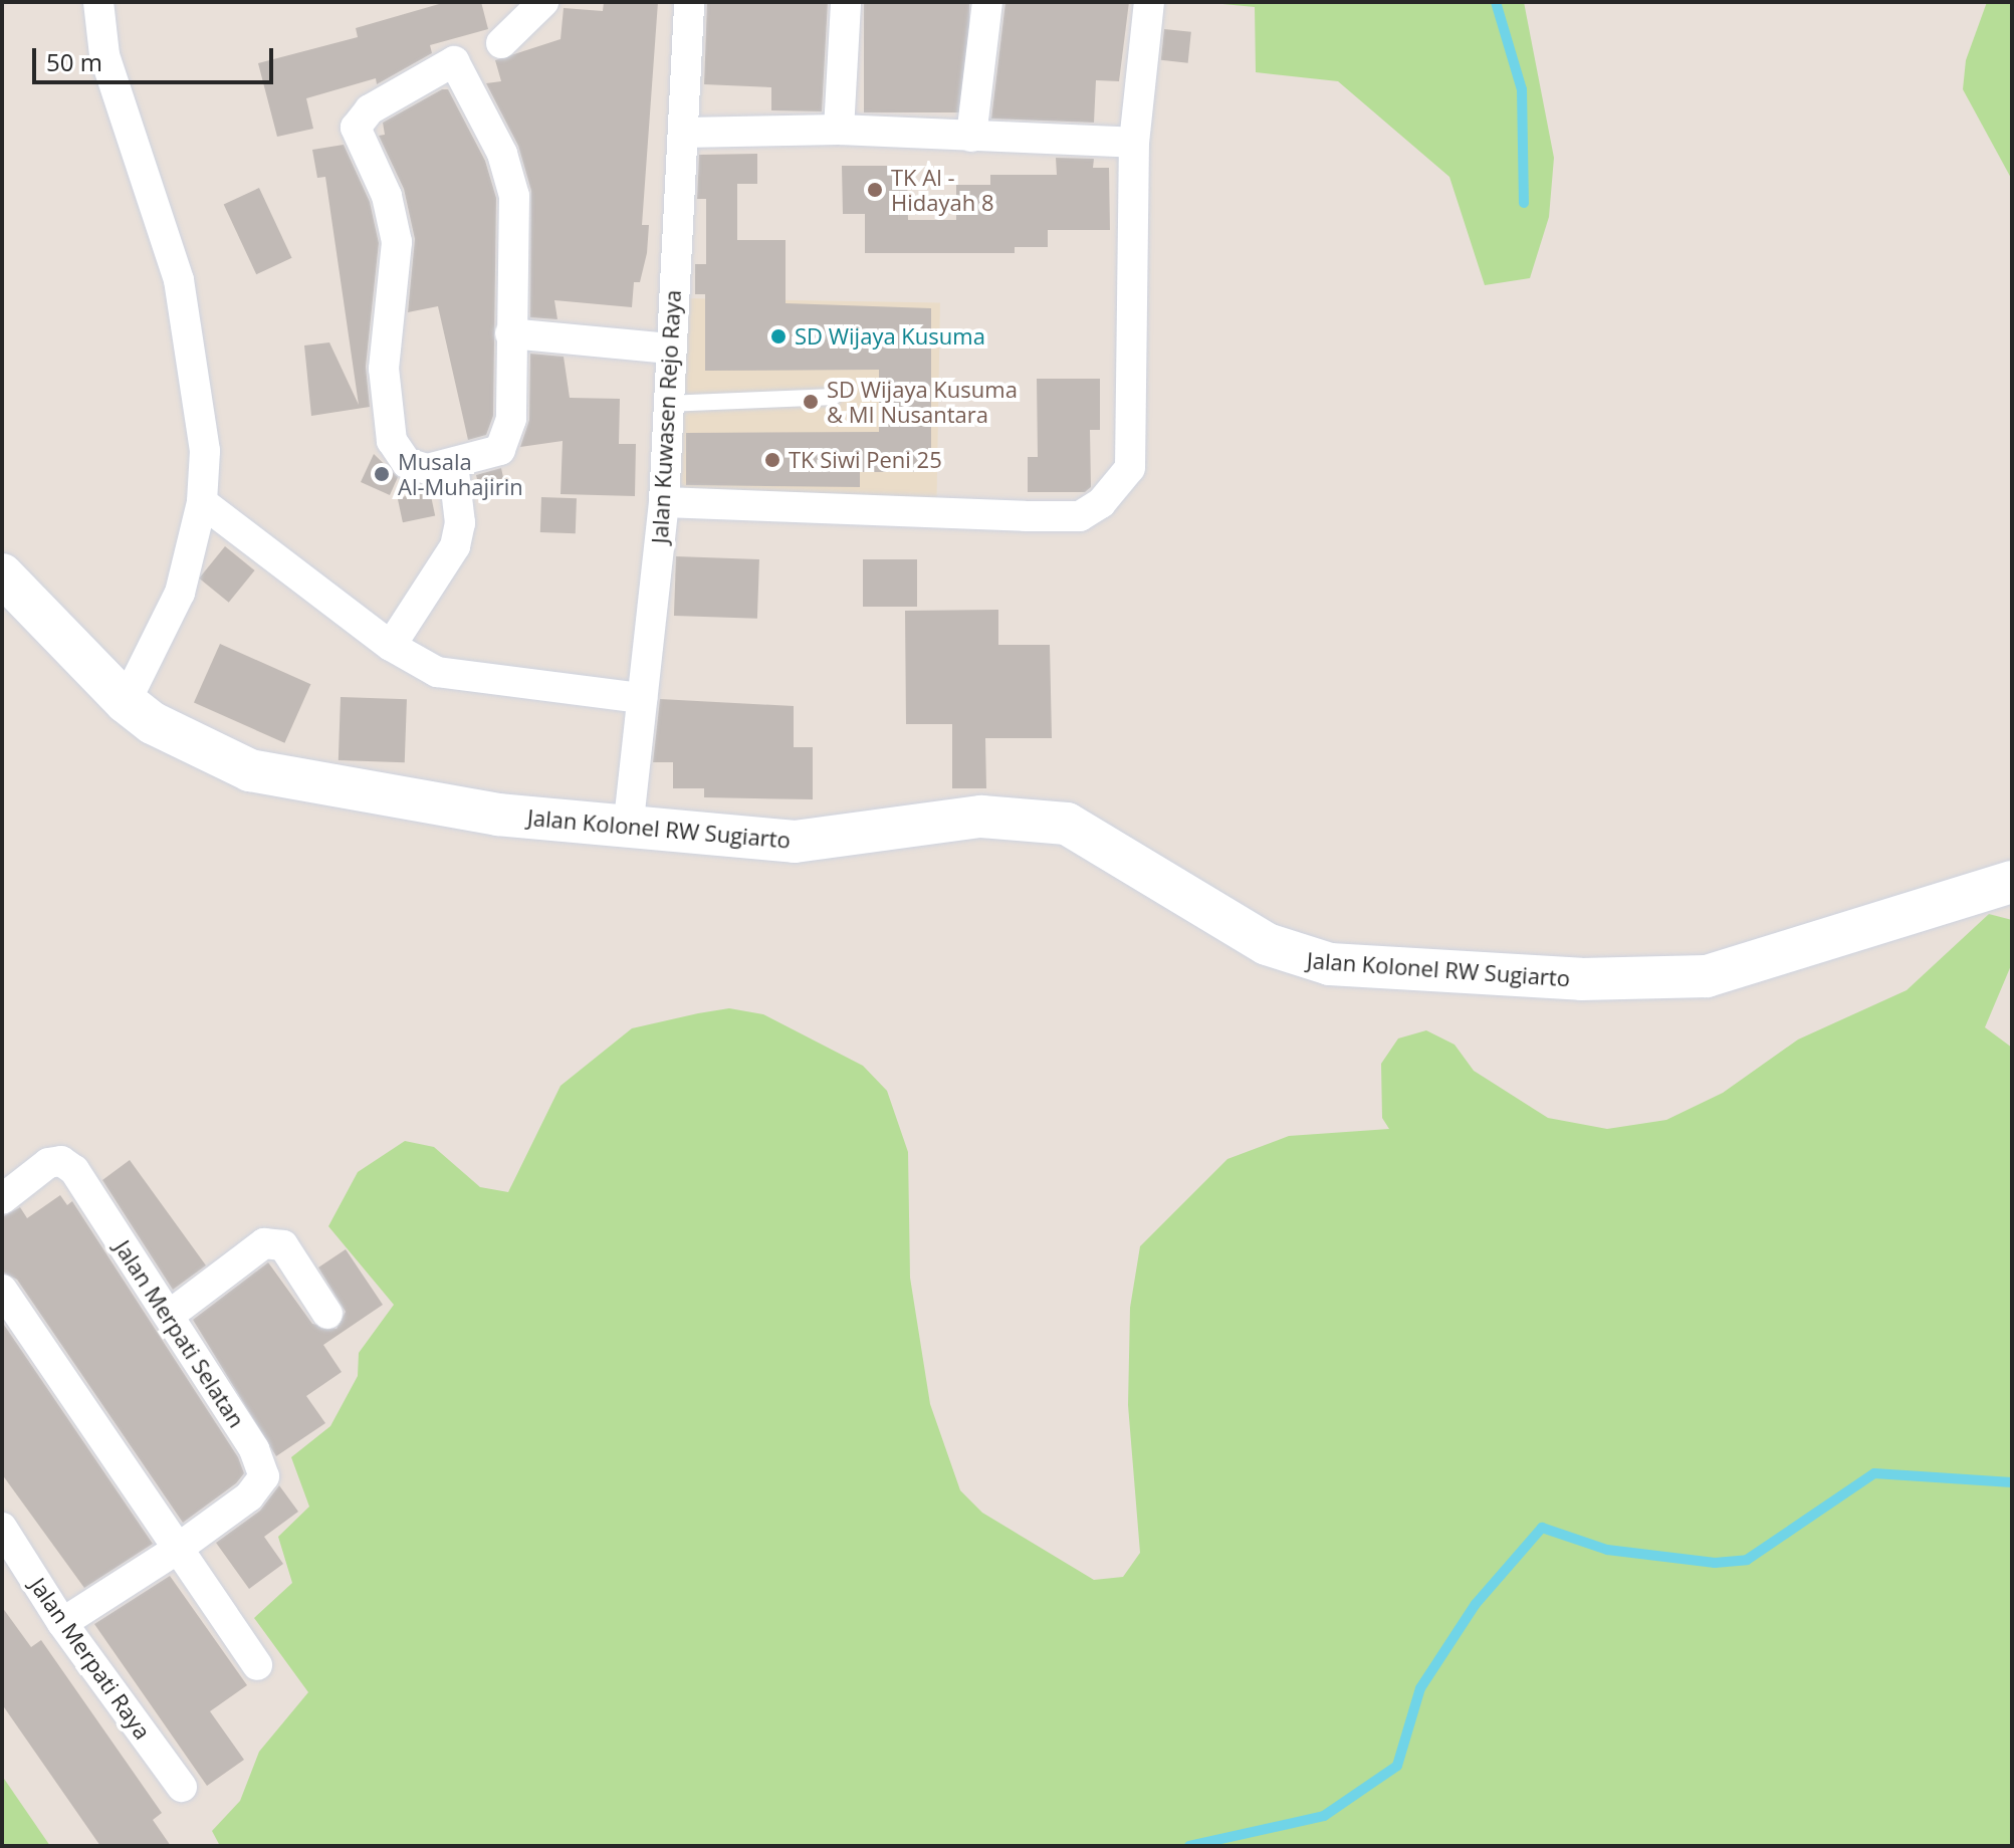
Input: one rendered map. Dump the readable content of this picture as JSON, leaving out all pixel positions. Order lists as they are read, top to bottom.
{
  "streets": {
    "main road": ["Jalan Kolonel RW Sugiarto"],
    "street": ["Jalan Kuwasen Rejo Raya", "Jalan Merpati Selatan", "Jalan Merpati Raya"]
  },
  "crossings": [
    ["Jalan Kuwasen Rejo Raya", "Jalan Kolonel RW Sugiarto"],
    ["Jalan Merpati Selatan", "Jalan Merpati Raya"]
  ],
  "places": [
    "TK Al - Hidayah 8",
    "SD Wijaya Kusuma",
    "SD Wijaya Kusuma & MI Nusantara",
    "TK Siwi Peni 25",
    "Musala Al-Muhajirin"
  ],
  "scale_bar": "50 m"
}
